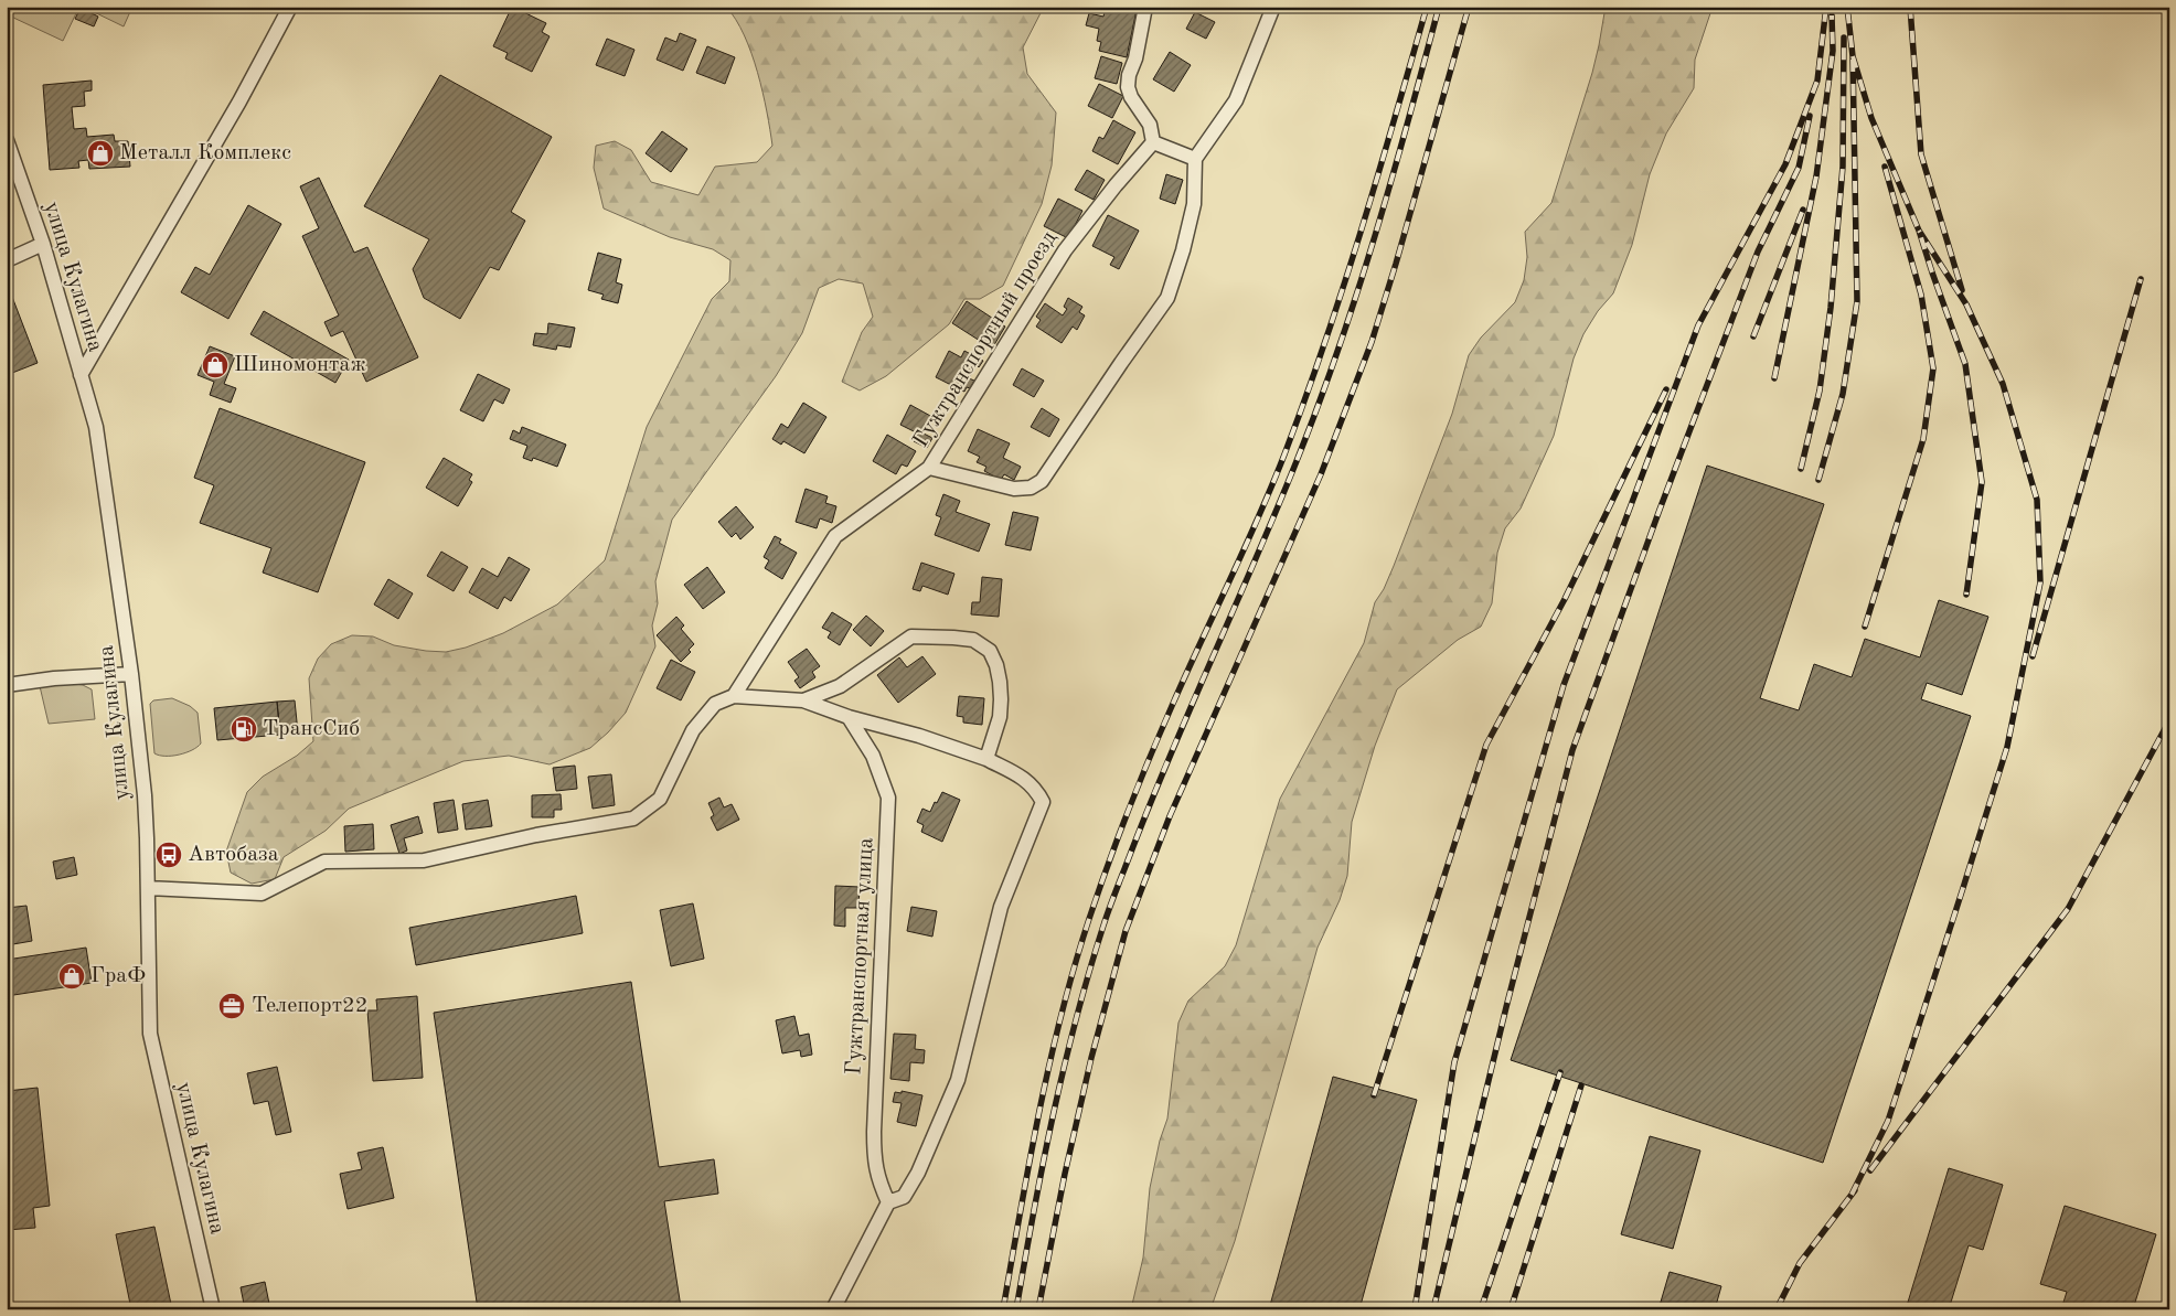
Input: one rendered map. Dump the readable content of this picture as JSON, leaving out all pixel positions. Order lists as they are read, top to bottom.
{
  "streets": {
    "street": ["улица Кулагина", "Гужтранспортный проезд", "Гужтранспортная улица"]
  },
  "crossings": [
    ["улица Кулагина", "Гужтранспортный проезд"]
  ],
  "places": {
    "shop": ["Металл Комплекс", "Шиномонтаж", "ГраФ"],
    "fuel station": ["ТрансСиб"],
    "bus stop": ["Автобаза"],
    "office": ["Телепорт22"]
  }
}
